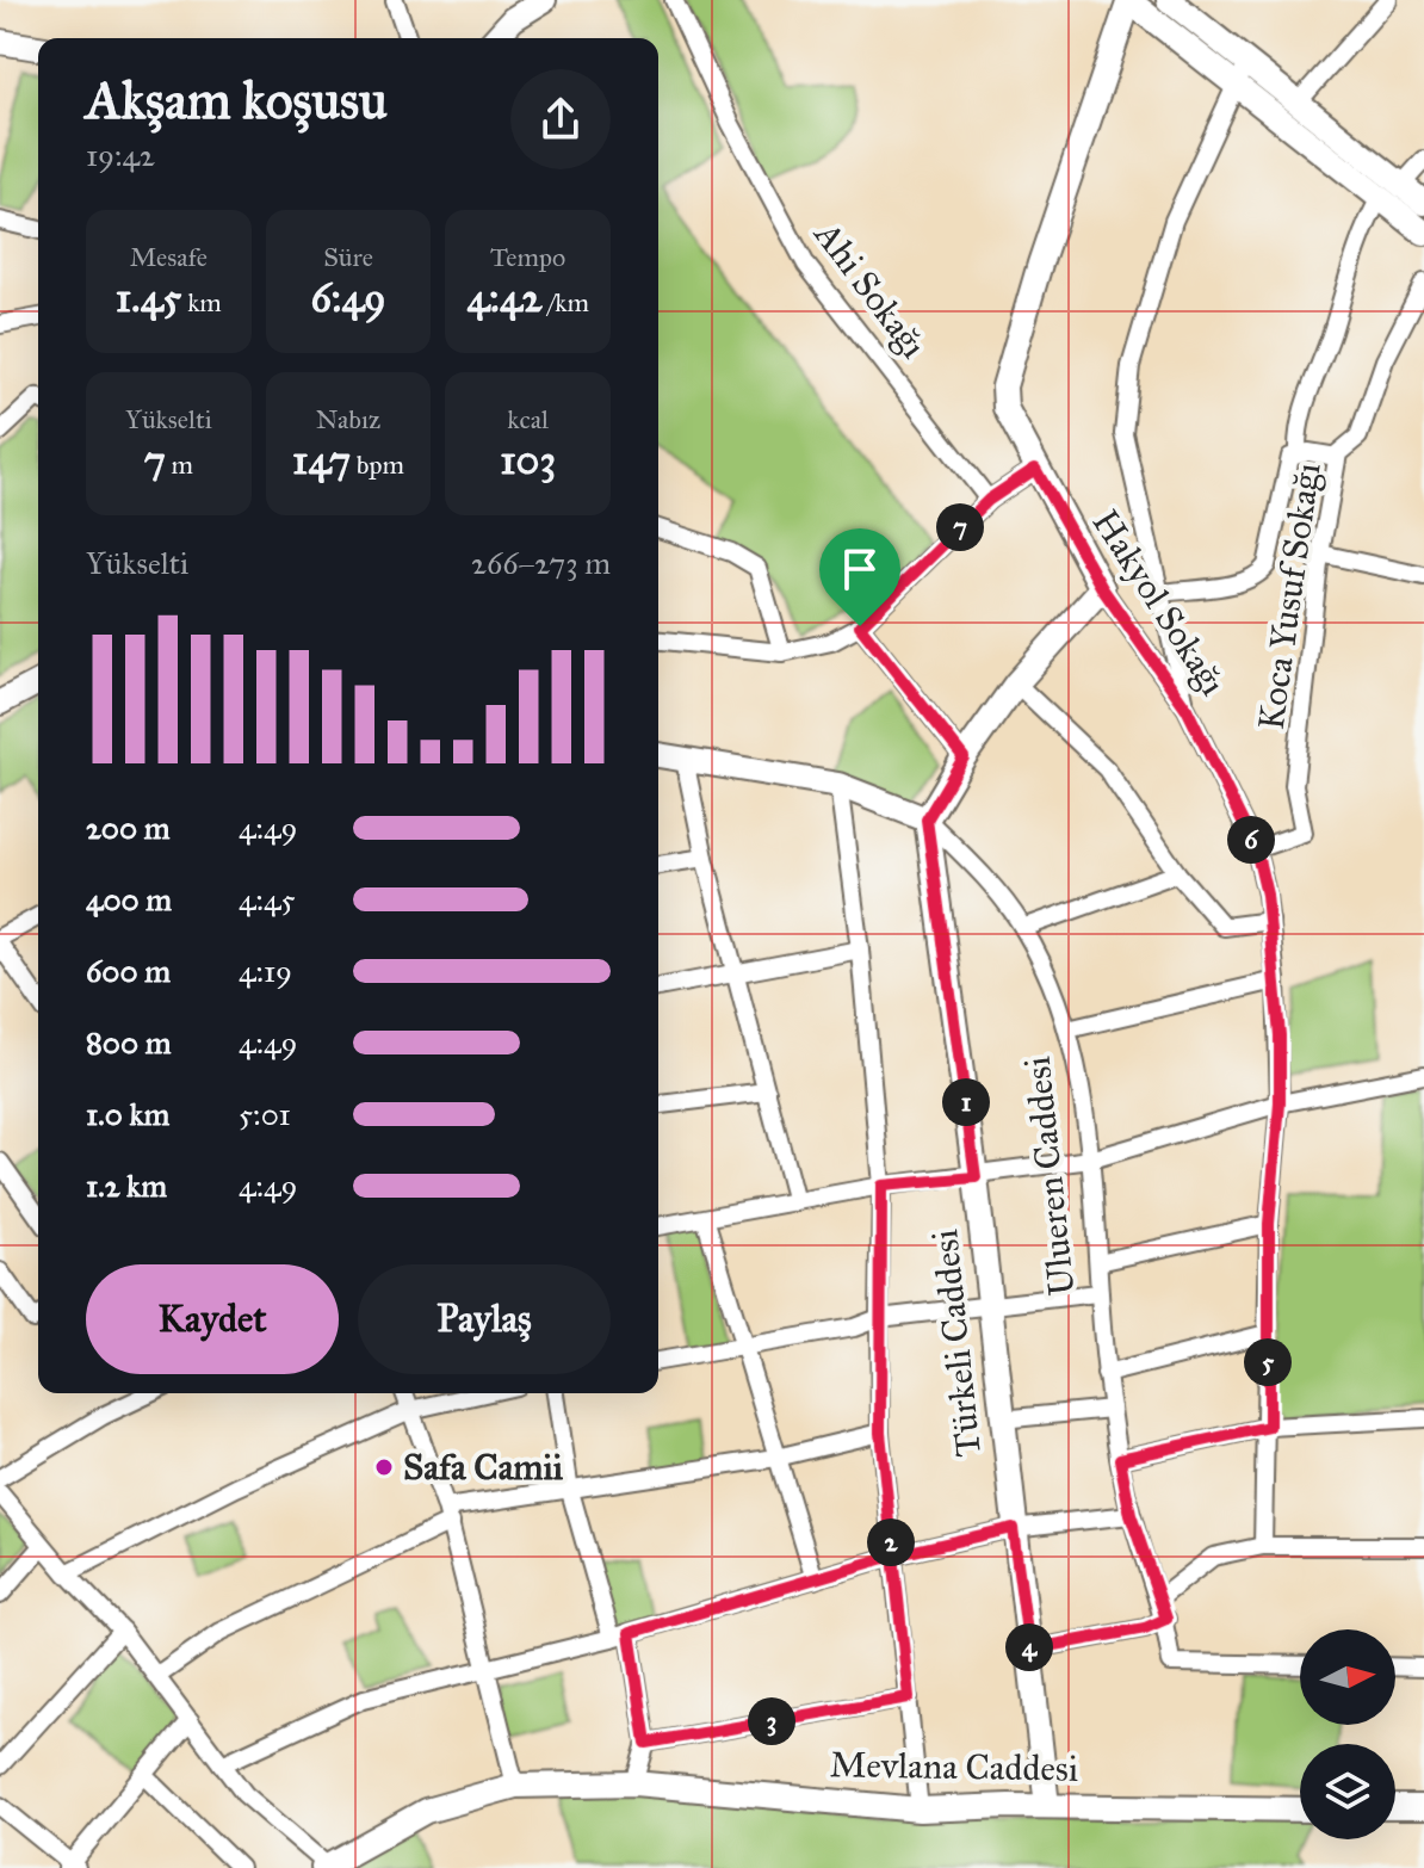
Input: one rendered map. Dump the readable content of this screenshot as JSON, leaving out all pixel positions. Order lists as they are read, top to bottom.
{
  "streets": {
    "street": [
      "Ahi Sokağı",
      "Koca Yusuf Sokağı",
      "Hakyol Sokağı",
      "Ulueren Caddesi",
      "Türkeli Caddesi",
      "Mevlana Caddesi"
    ]
  },
  "crossings": [
    ["Koca Yusuf Sokağı", "Hakyol Sokağı"],
    ["Ulueren Caddesi", "Türkeli Caddesi"],
    ["Türkeli Caddesi", "Mevlana Caddesi"]
  ],
  "places": ["Safa Camii"],
  "north": "right",
  "page": {
    "heading": ["Akşam koşusu", "19:42"],
    "stats": [
      ["Mesafe", "1.45 km"],
      ["Süre", "6:49"],
      ["Tempo", "4:42 /km"],
      ["Yükselti", "7 m"],
      ["Nabız", "147 bpm"],
      ["kcal", "103"]
    ],
    "pins": [
      "7",
      "6",
      "1",
      "5",
      "2",
      "4",
      "3"
    ],
    "chart": ["Yükselti", "266–273 m"],
    "list": [
      {
        "name": "200 m",
        "note": "4:49"
      },
      {
        "name": "400 m",
        "note": "4:45"
      },
      {
        "name": "600 m",
        "note": "4:19"
      },
      {
        "name": "800 m",
        "note": "4:49"
      },
      {
        "name": "1.0 km",
        "note": "5:01"
      },
      {
        "name": "1.2 km",
        "note": "4:49"
      }
    ],
    "buttons": ["Kaydet", "Paylaş"]
  }
}
